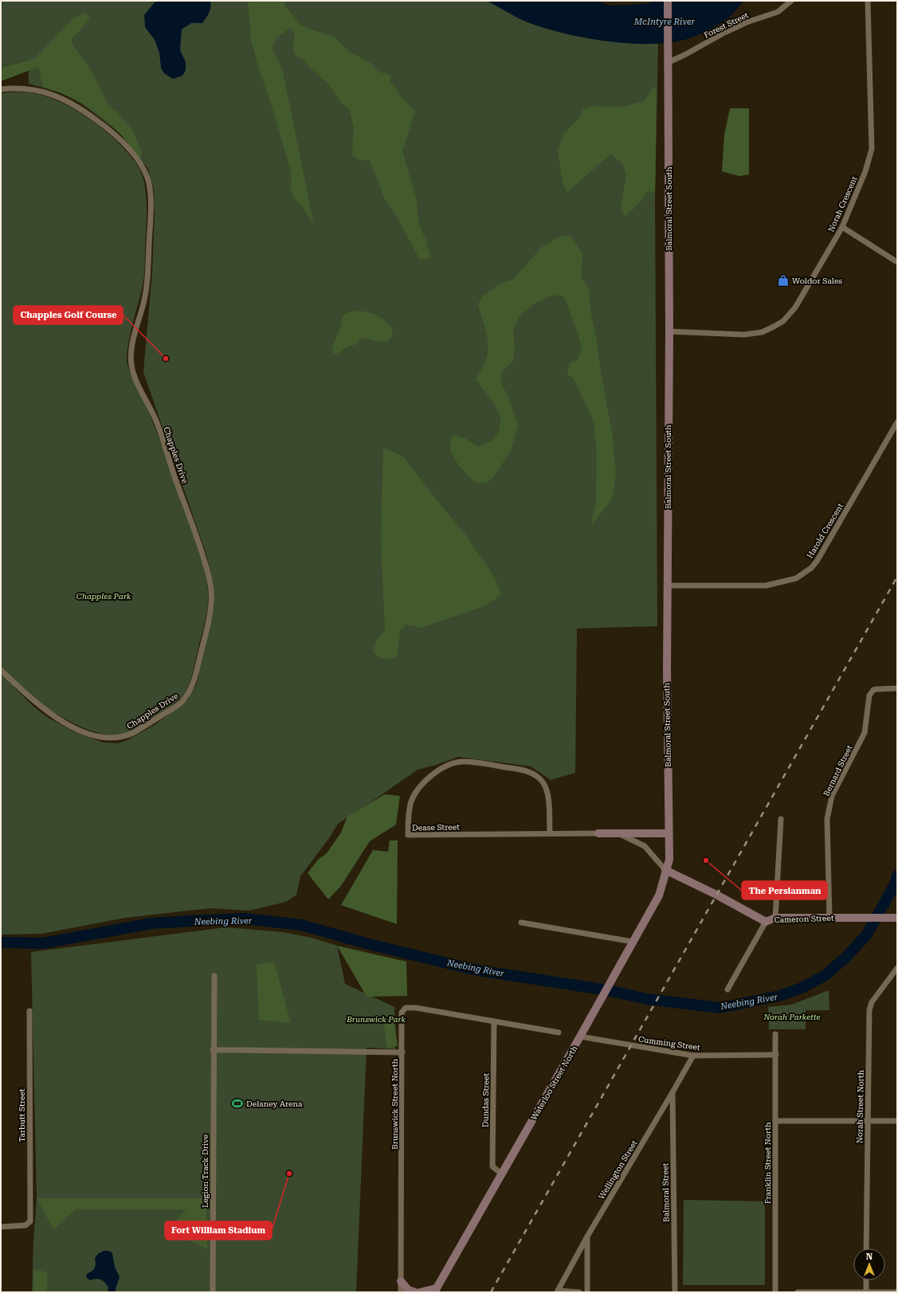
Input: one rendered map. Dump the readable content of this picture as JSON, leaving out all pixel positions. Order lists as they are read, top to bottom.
{
  "streets": {
    "main road": ["Balmoral Street South", "Cameron Street", "Waterloo Street North"],
    "street": [
      "Forest Street",
      "Norah Crescent",
      "Chapples Drive",
      "Harold Crescent",
      "Bernard Street",
      "Dease Street",
      "Cumming Street",
      "Dundas Street",
      "Brunswick Street North",
      "Norah Street North",
      "Tarbutt Street",
      "Franklin Street North",
      "Wellington Street",
      "Legion Track Drive",
      "Balmoral Street"
    ]
  },
  "crossings": [
    ["Forest Street", "Balmoral Street South"],
    ["Norah Crescent", "Balmoral Street South"],
    ["Balmoral Street South", "Harold Crescent"],
    ["Balmoral Street South", "Dease Street"],
    ["Balmoral Street South", "Cameron Street"],
    ["Balmoral Street South", "Waterloo Street North"],
    ["Bernard Street", "Cameron Street"],
    ["Dease Street", "Cameron Street"],
    ["Dease Street", "Waterloo Street North"],
    ["Cameron Street", "Waterloo Street North"],
    ["Cumming Street", "Waterloo Street North"],
    ["Cumming Street", "Franklin Street North"],
    ["Cumming Street", "Wellington Street"],
    ["Waterloo Street North", "Dundas Street"],
    ["Dundas Street", "Brunswick Street North"],
    ["Wellington Street", "Balmoral Street"]
  ],
  "water": ["McIntyre River", "Neebing River"],
  "parks": ["Chapples Park", "Norah Parkette", "Brunswick Park"],
  "places": {
    "shop": ["Woldor Sales"],
    "other": ["Chapples Golf Course", "The Persianman", "Fort William Stadium"],
    "sports": ["Delaney Arena"]
  },
  "north": "top"
}
